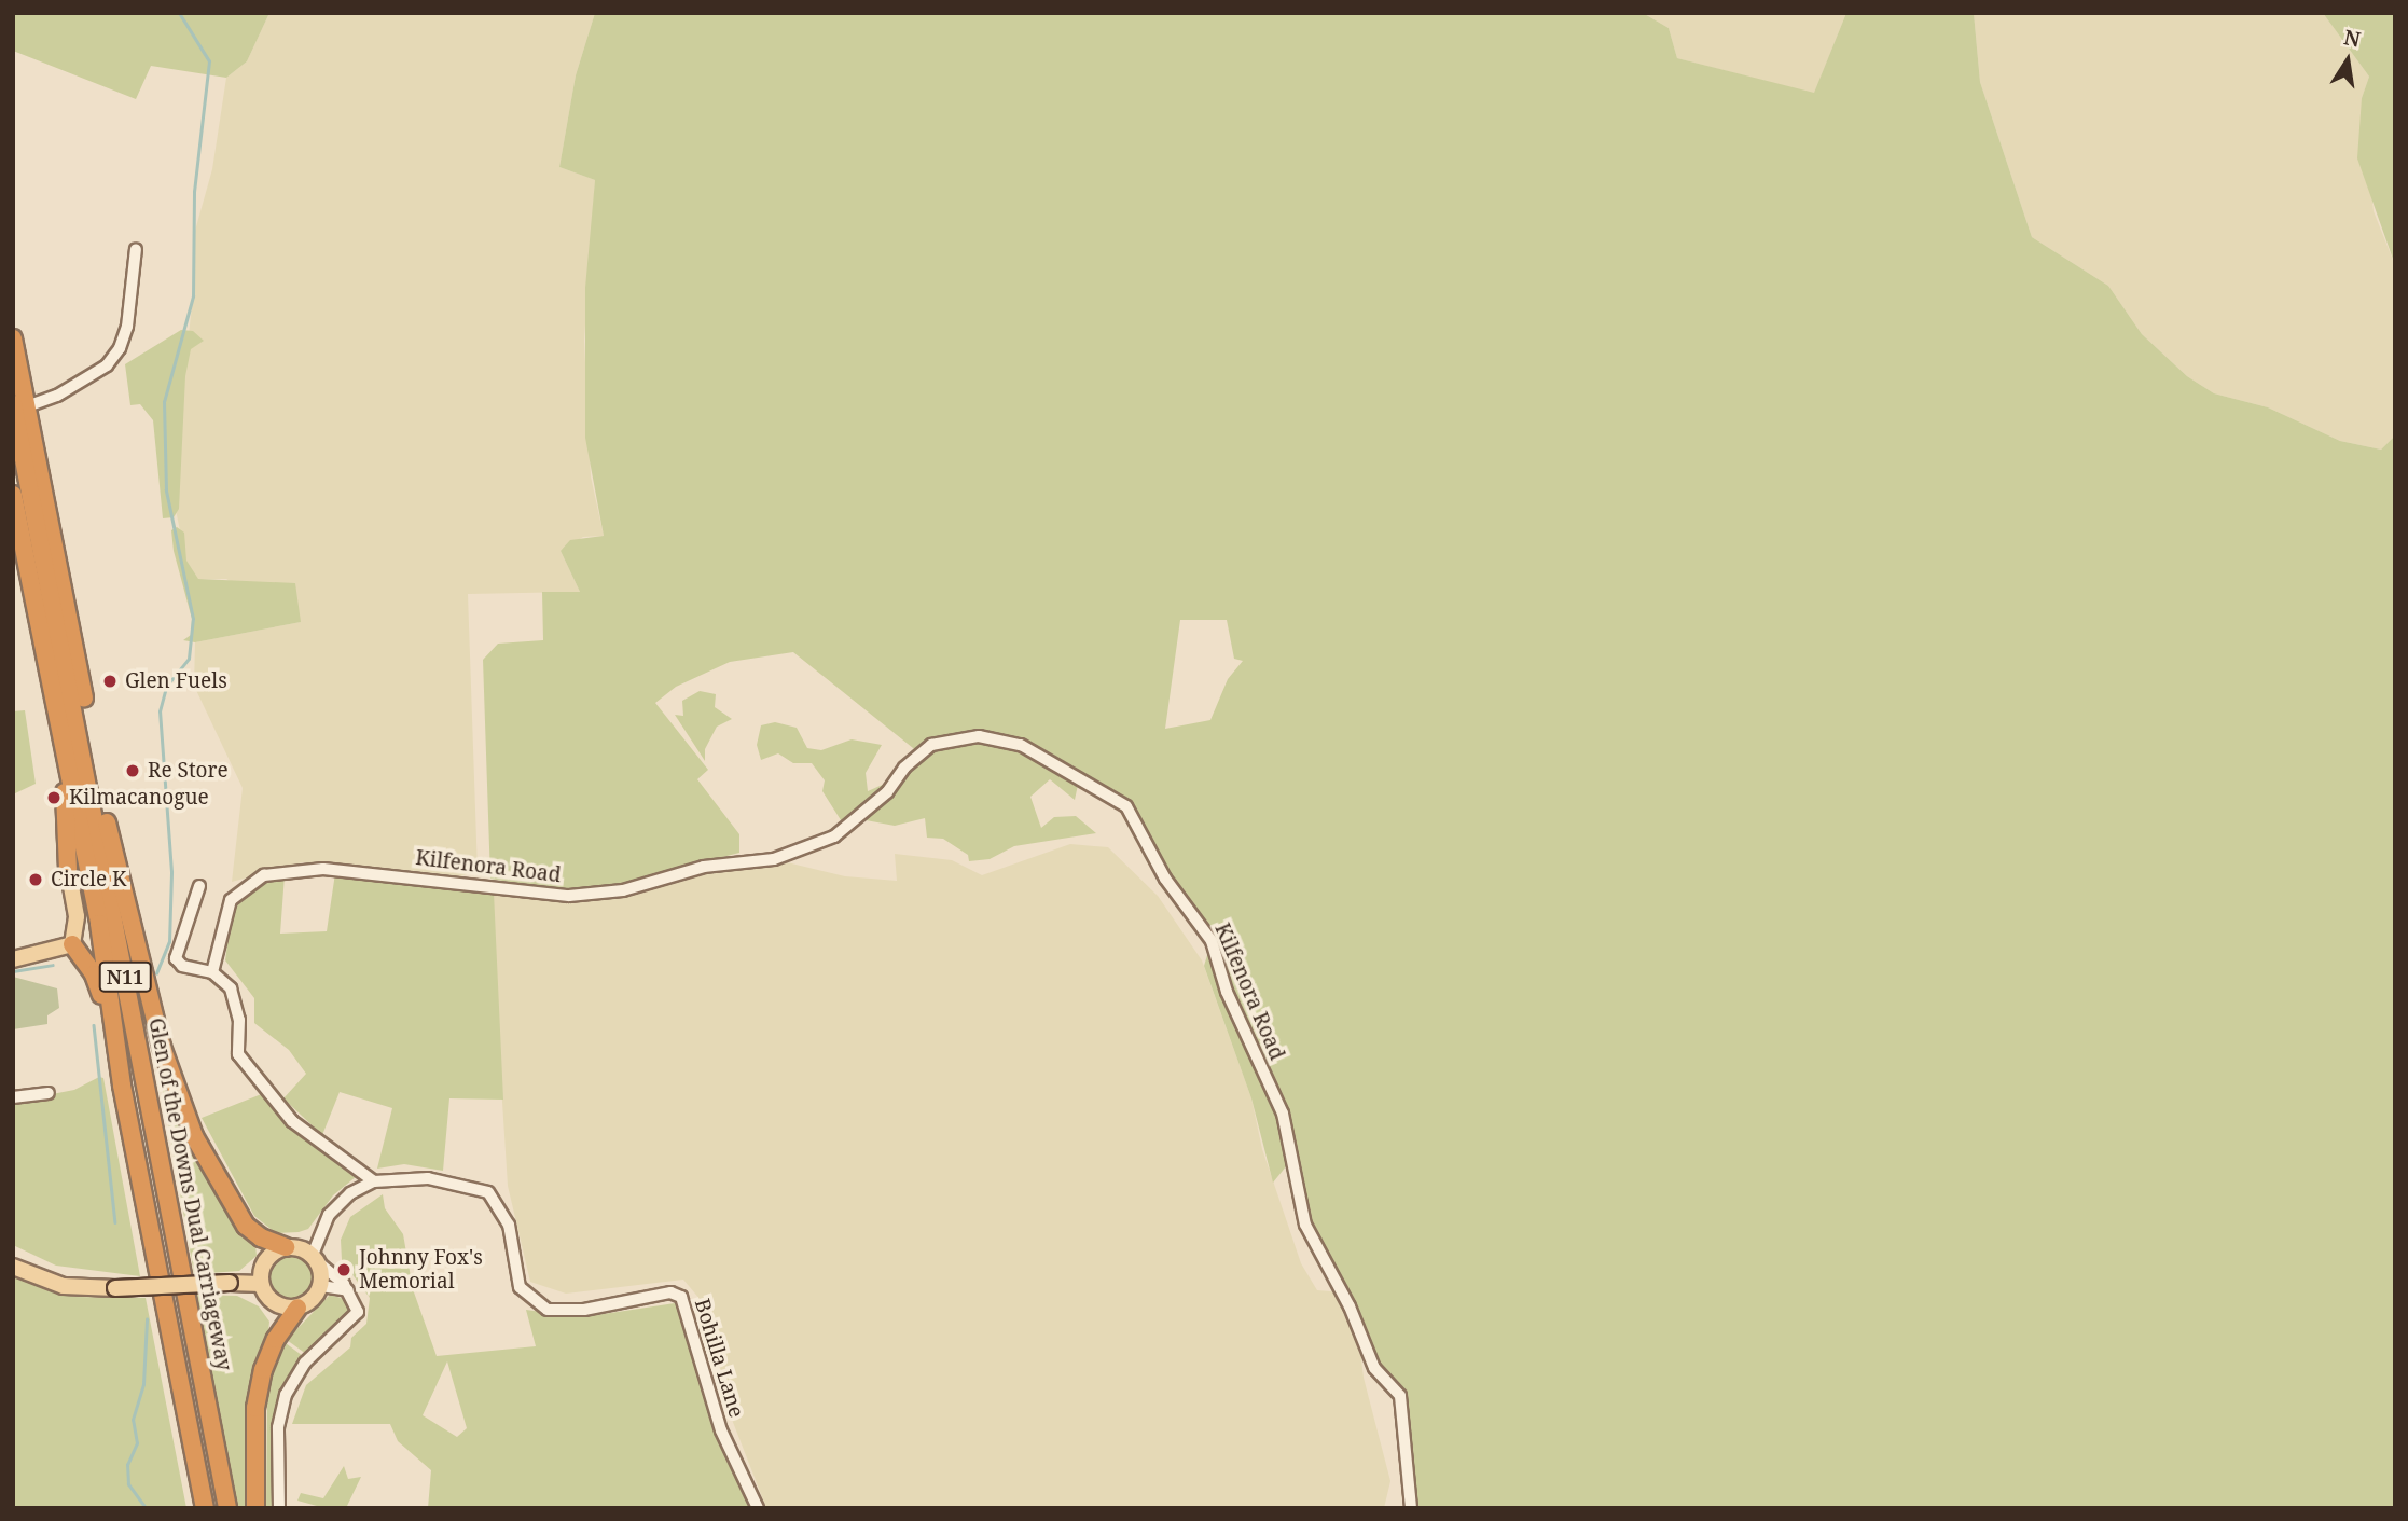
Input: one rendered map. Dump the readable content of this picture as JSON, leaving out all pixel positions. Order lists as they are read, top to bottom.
{
  "streets": {
    "highway": ["N11", "Glen of the Downs Dual Carriageway"],
    "street": ["Kilfenora Road", "Bohilla Lane"]
  },
  "crossings": [
    ["N11", "Glen of the Downs Dual Carriageway"]
  ],
  "places": [
    "Glen Fuels",
    "Re Store",
    "Kilmacanogue",
    "Circle K",
    "Johnny Fox's Memorial"
  ],
  "north": "top"
}
